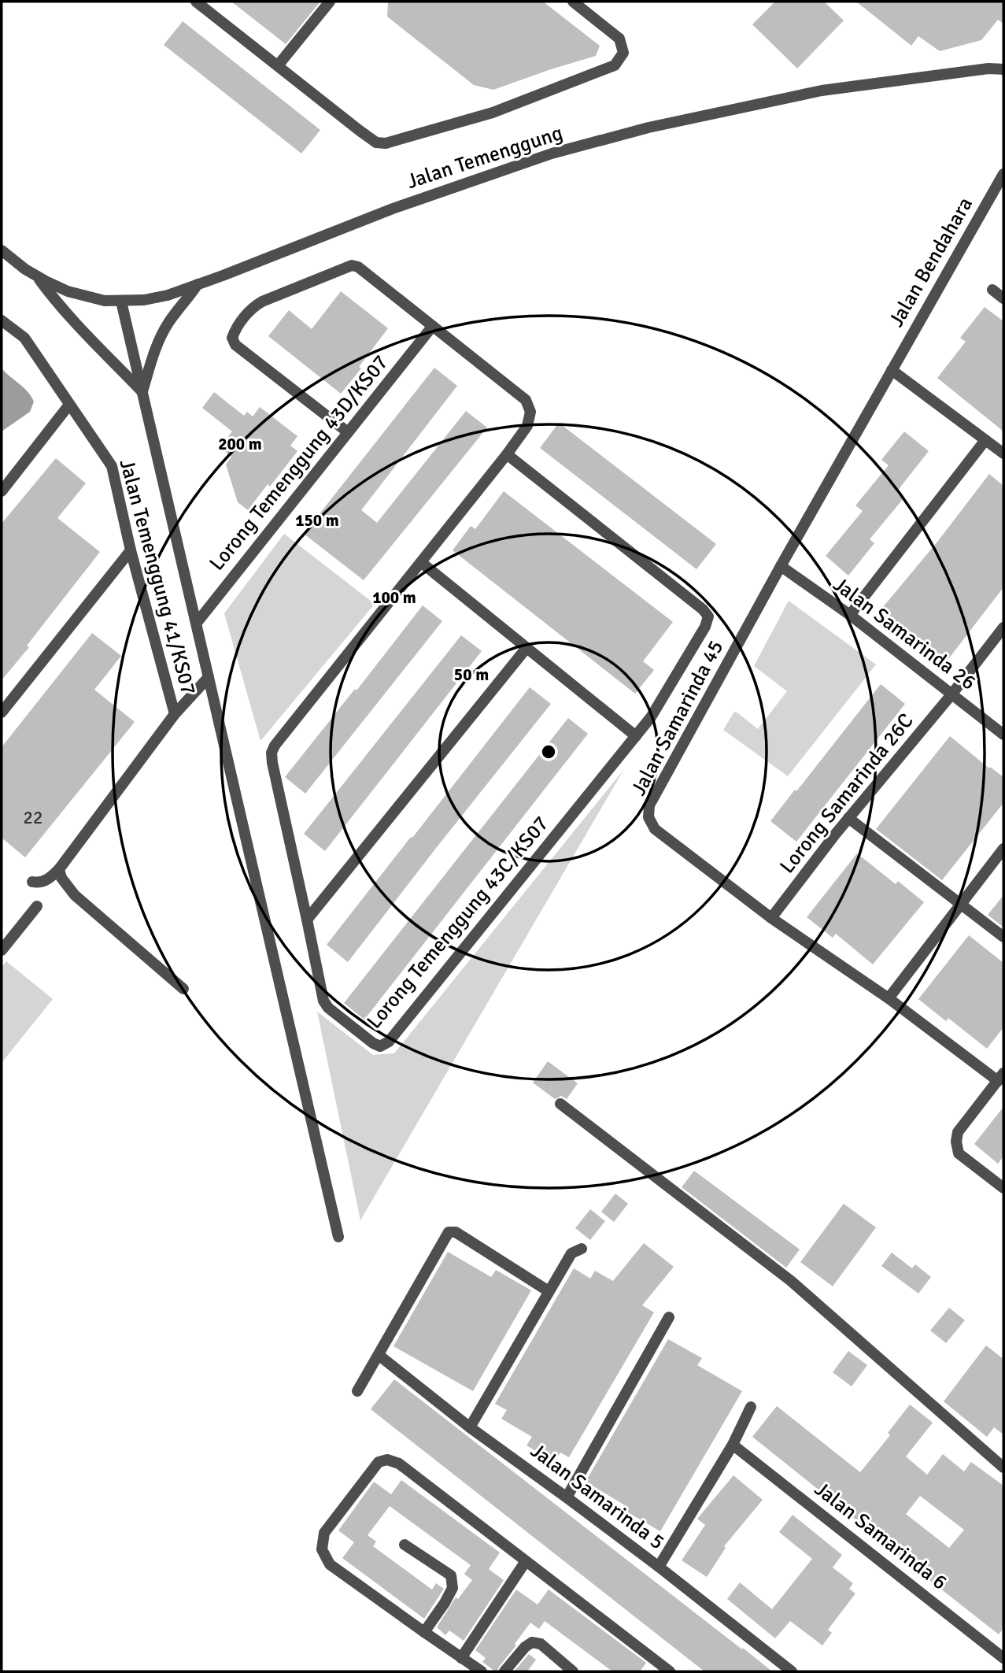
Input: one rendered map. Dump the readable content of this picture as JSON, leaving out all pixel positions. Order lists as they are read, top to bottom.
{
  "streets": {
    "street": [
      "Jalan Temenggung",
      "Jalan Bendahara",
      "Lorong Temenggung 43D/KS07",
      "Jalan Temenggung 41/KS07",
      "Jalan Samarinda 26",
      "Jalan Samarinda 45",
      "Lorong Samarinda 26C",
      "Lorong Temenggung 43C/KS07",
      "Jalan Samarinda 5",
      "Jalan Samarinda 6"
    ]
  },
  "crossings": [
    ["Jalan Bendahara", "Jalan Samarinda 45"],
    ["Lorong Temenggung 43D/KS07", "Lorong Temenggung 43C/KS07"],
    ["Jalan Samarinda 26", "Jalan Samarinda 45"],
    ["Jalan Samarinda 26", "Lorong Samarinda 26C"],
    ["Jalan Samarinda 45", "Lorong Samarinda 26C"]
  ],
  "house_numbers": ["22"],
  "rings": [
    "200 m",
    "150 m",
    "100 m",
    "50 m"
  ]
}
